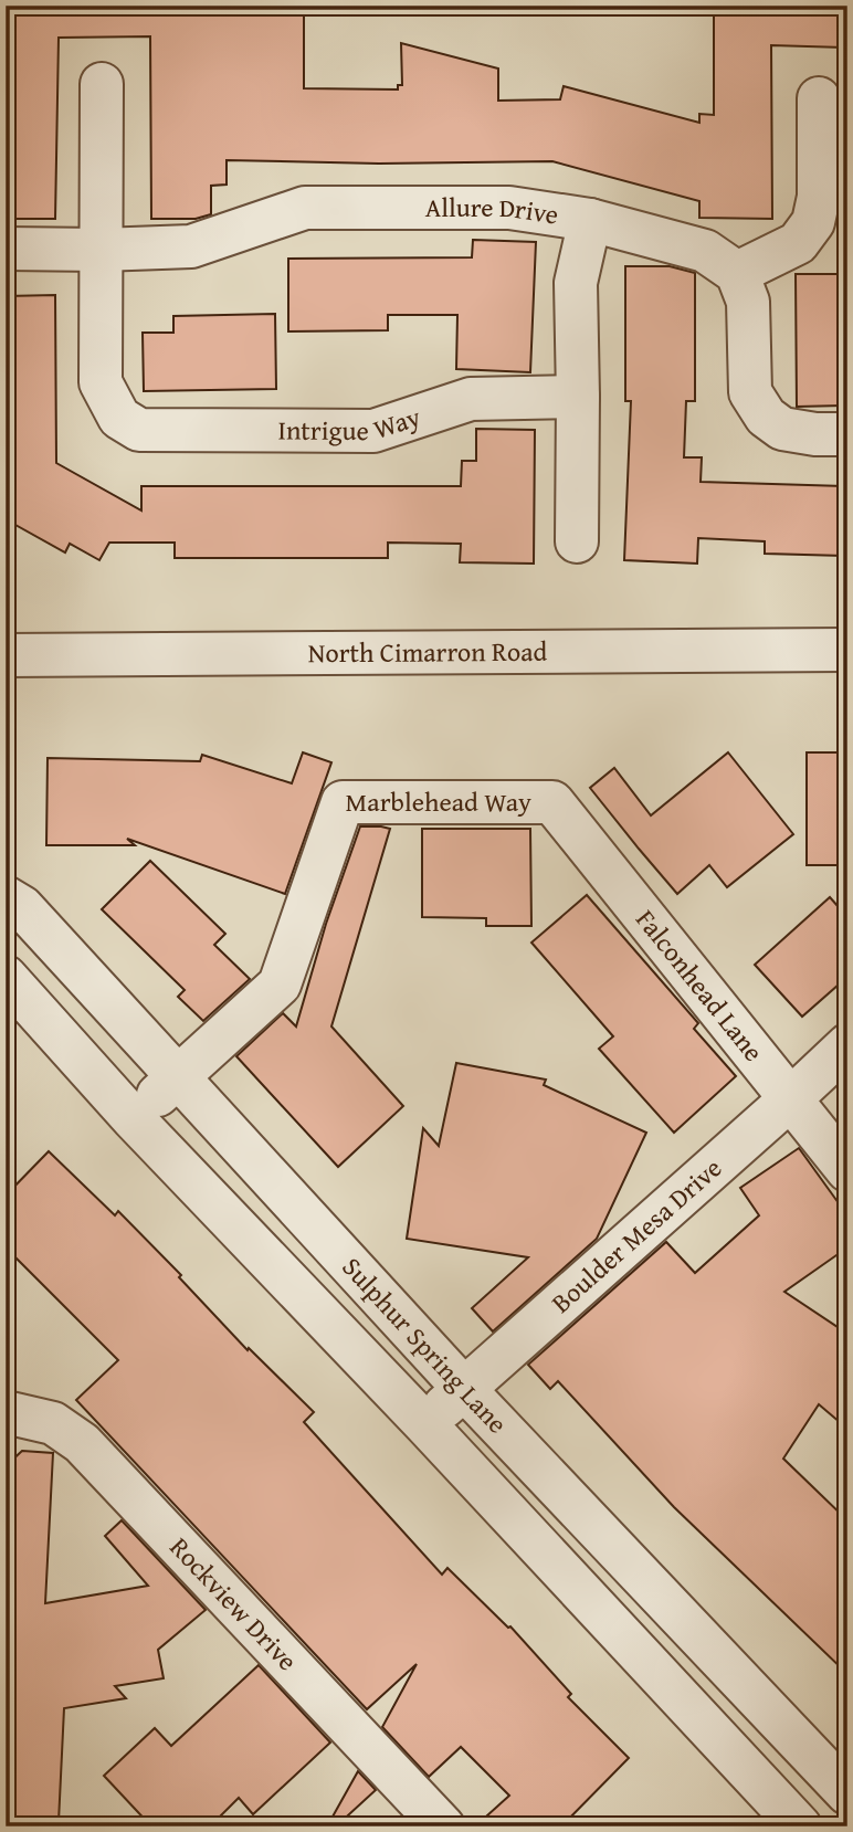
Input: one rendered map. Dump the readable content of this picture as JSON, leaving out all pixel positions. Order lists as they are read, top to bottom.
{
  "streets": {
    "street": [
      "Allure Drive",
      "Intrigue Way",
      "North Cimarron Road",
      "Marblehead Way",
      "Falconhead Lane",
      "Boulder Mesa Drive",
      "Sulphur Spring Lane",
      "Rockview Drive"
    ]
  },
  "crossings": [
    ["Allure Drive", "Intrigue Way"],
    ["Marblehead Way", "Falconhead Lane"],
    ["Marblehead Way", "Sulphur Spring Lane"],
    ["Falconhead Lane", "Boulder Mesa Drive"],
    ["Boulder Mesa Drive", "Sulphur Spring Lane"]
  ]
}
